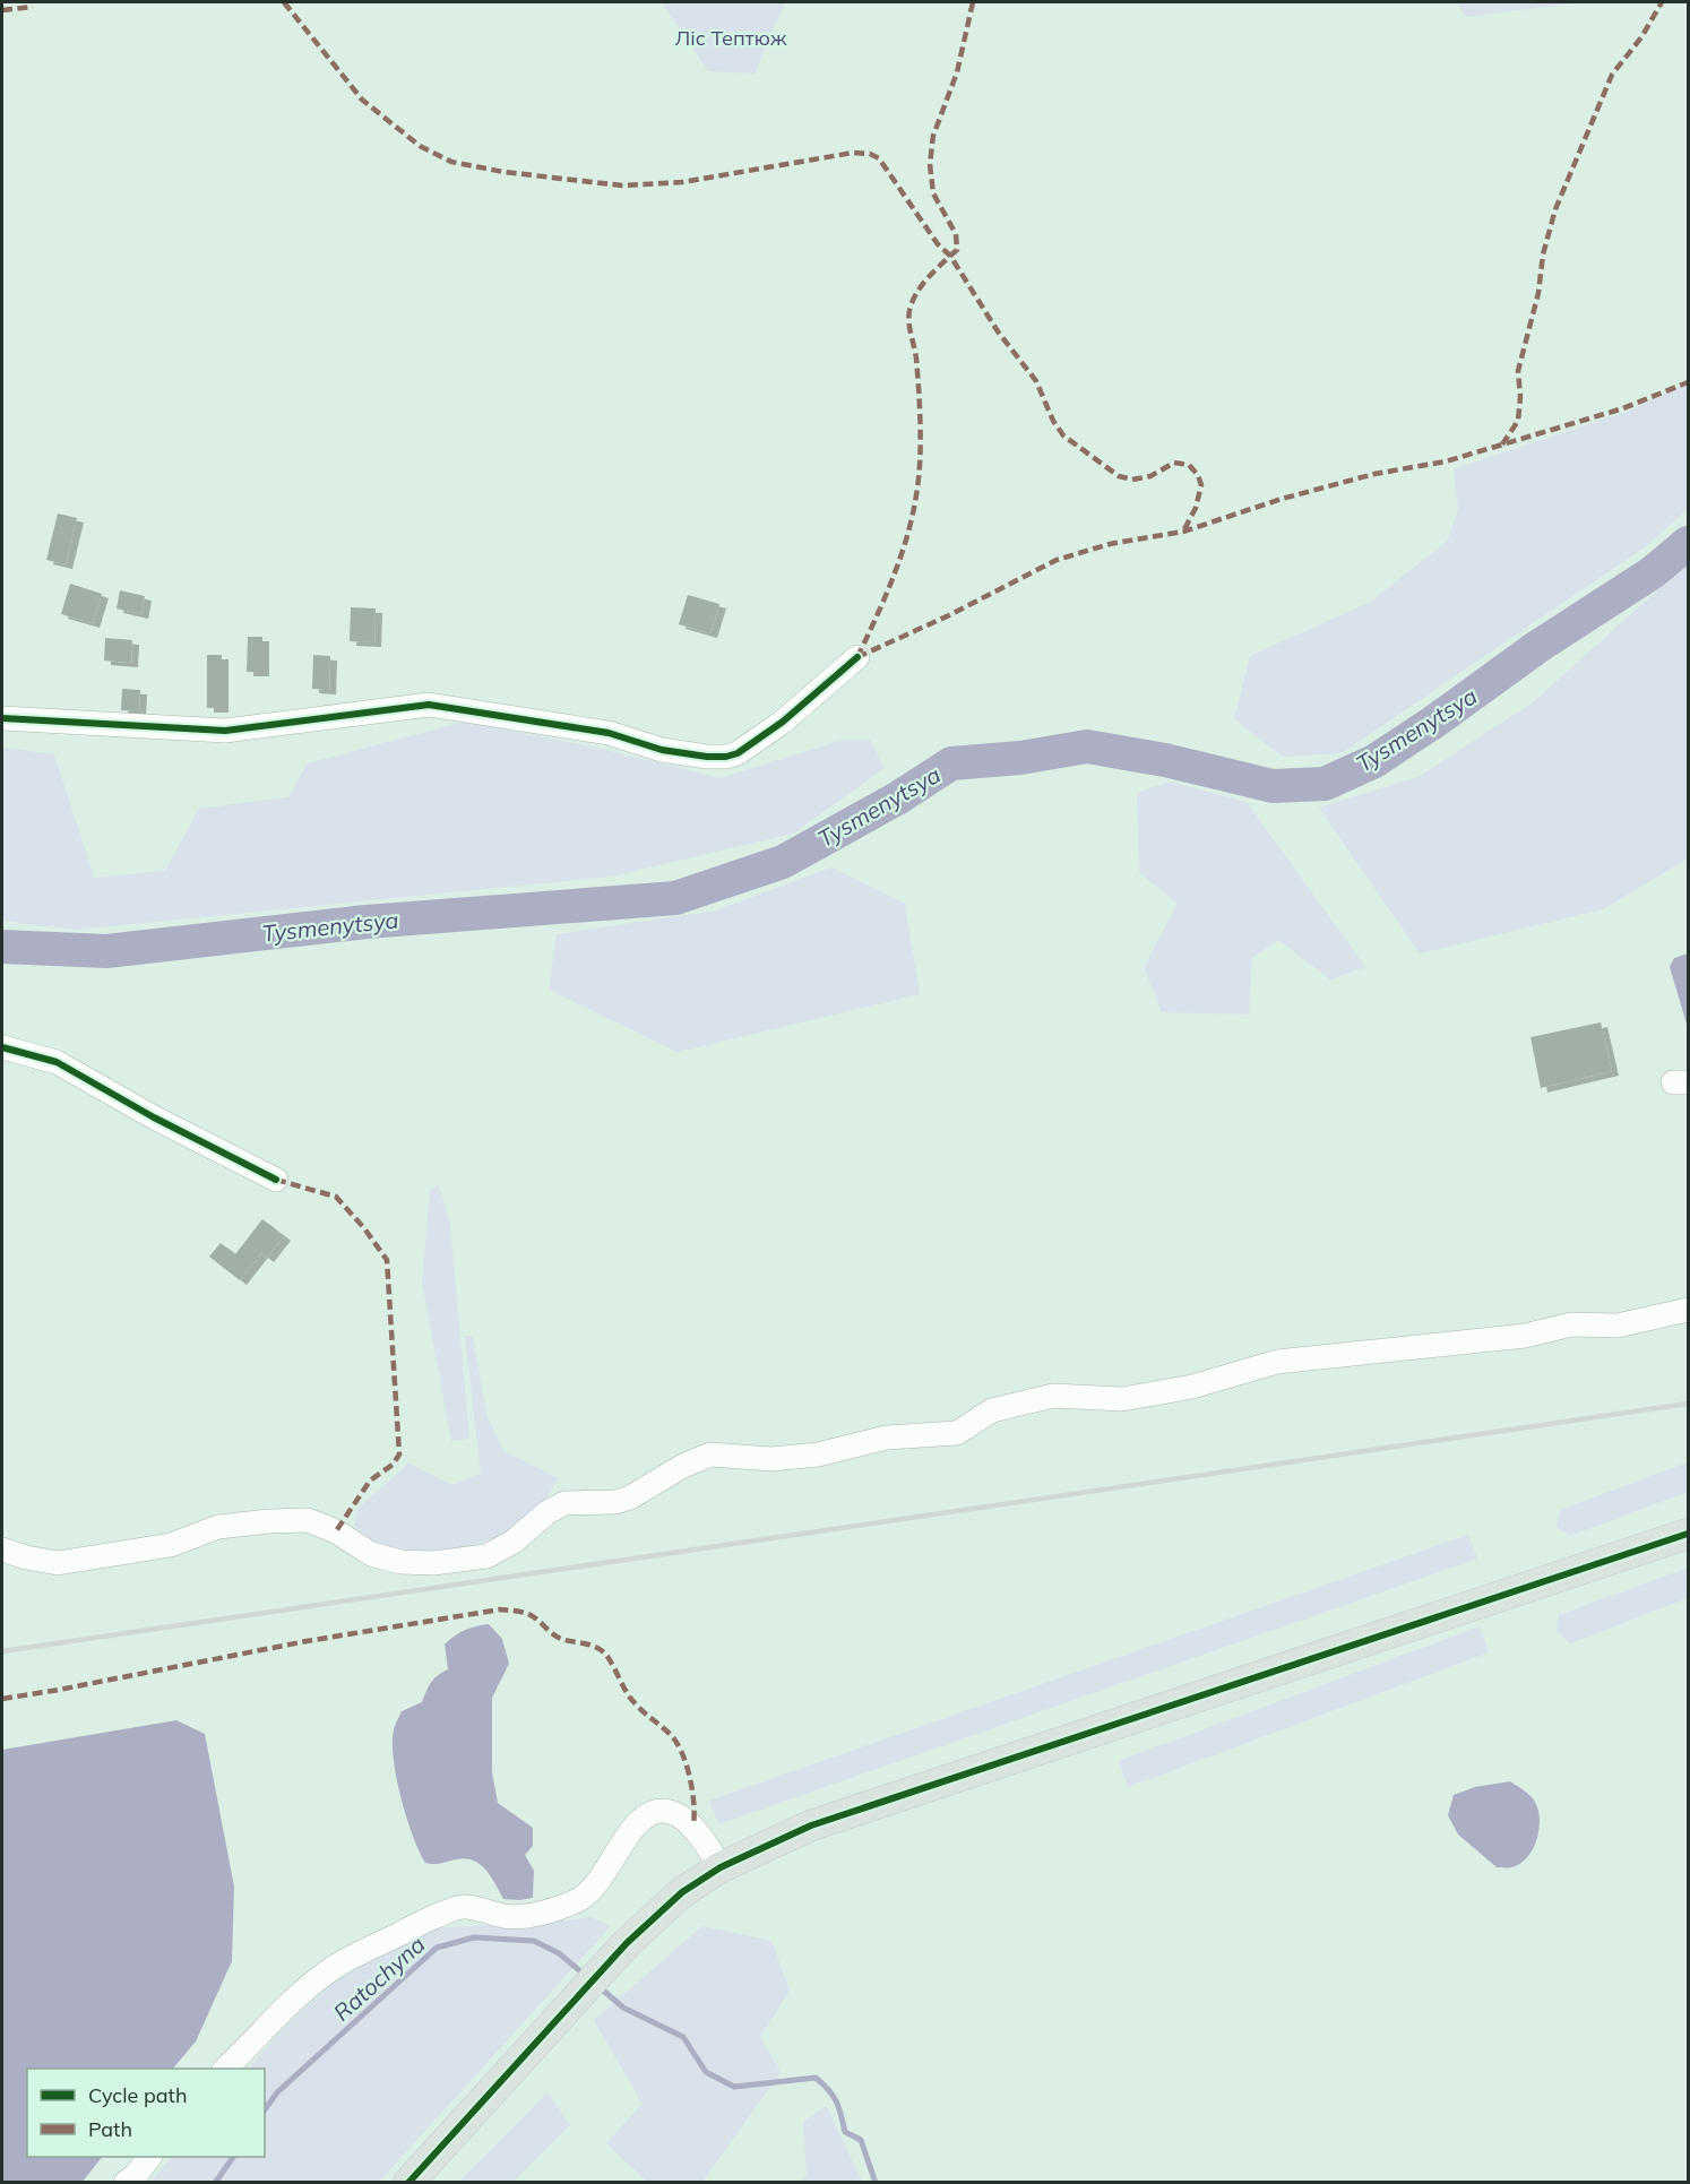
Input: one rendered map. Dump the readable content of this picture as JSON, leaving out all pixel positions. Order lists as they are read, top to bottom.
{
  "water": ["Tysmenytsya", "Ratochyna"],
  "parks": ["Ліс Тептюж"],
  "legend": ["Cycle path", "Path"]
}
